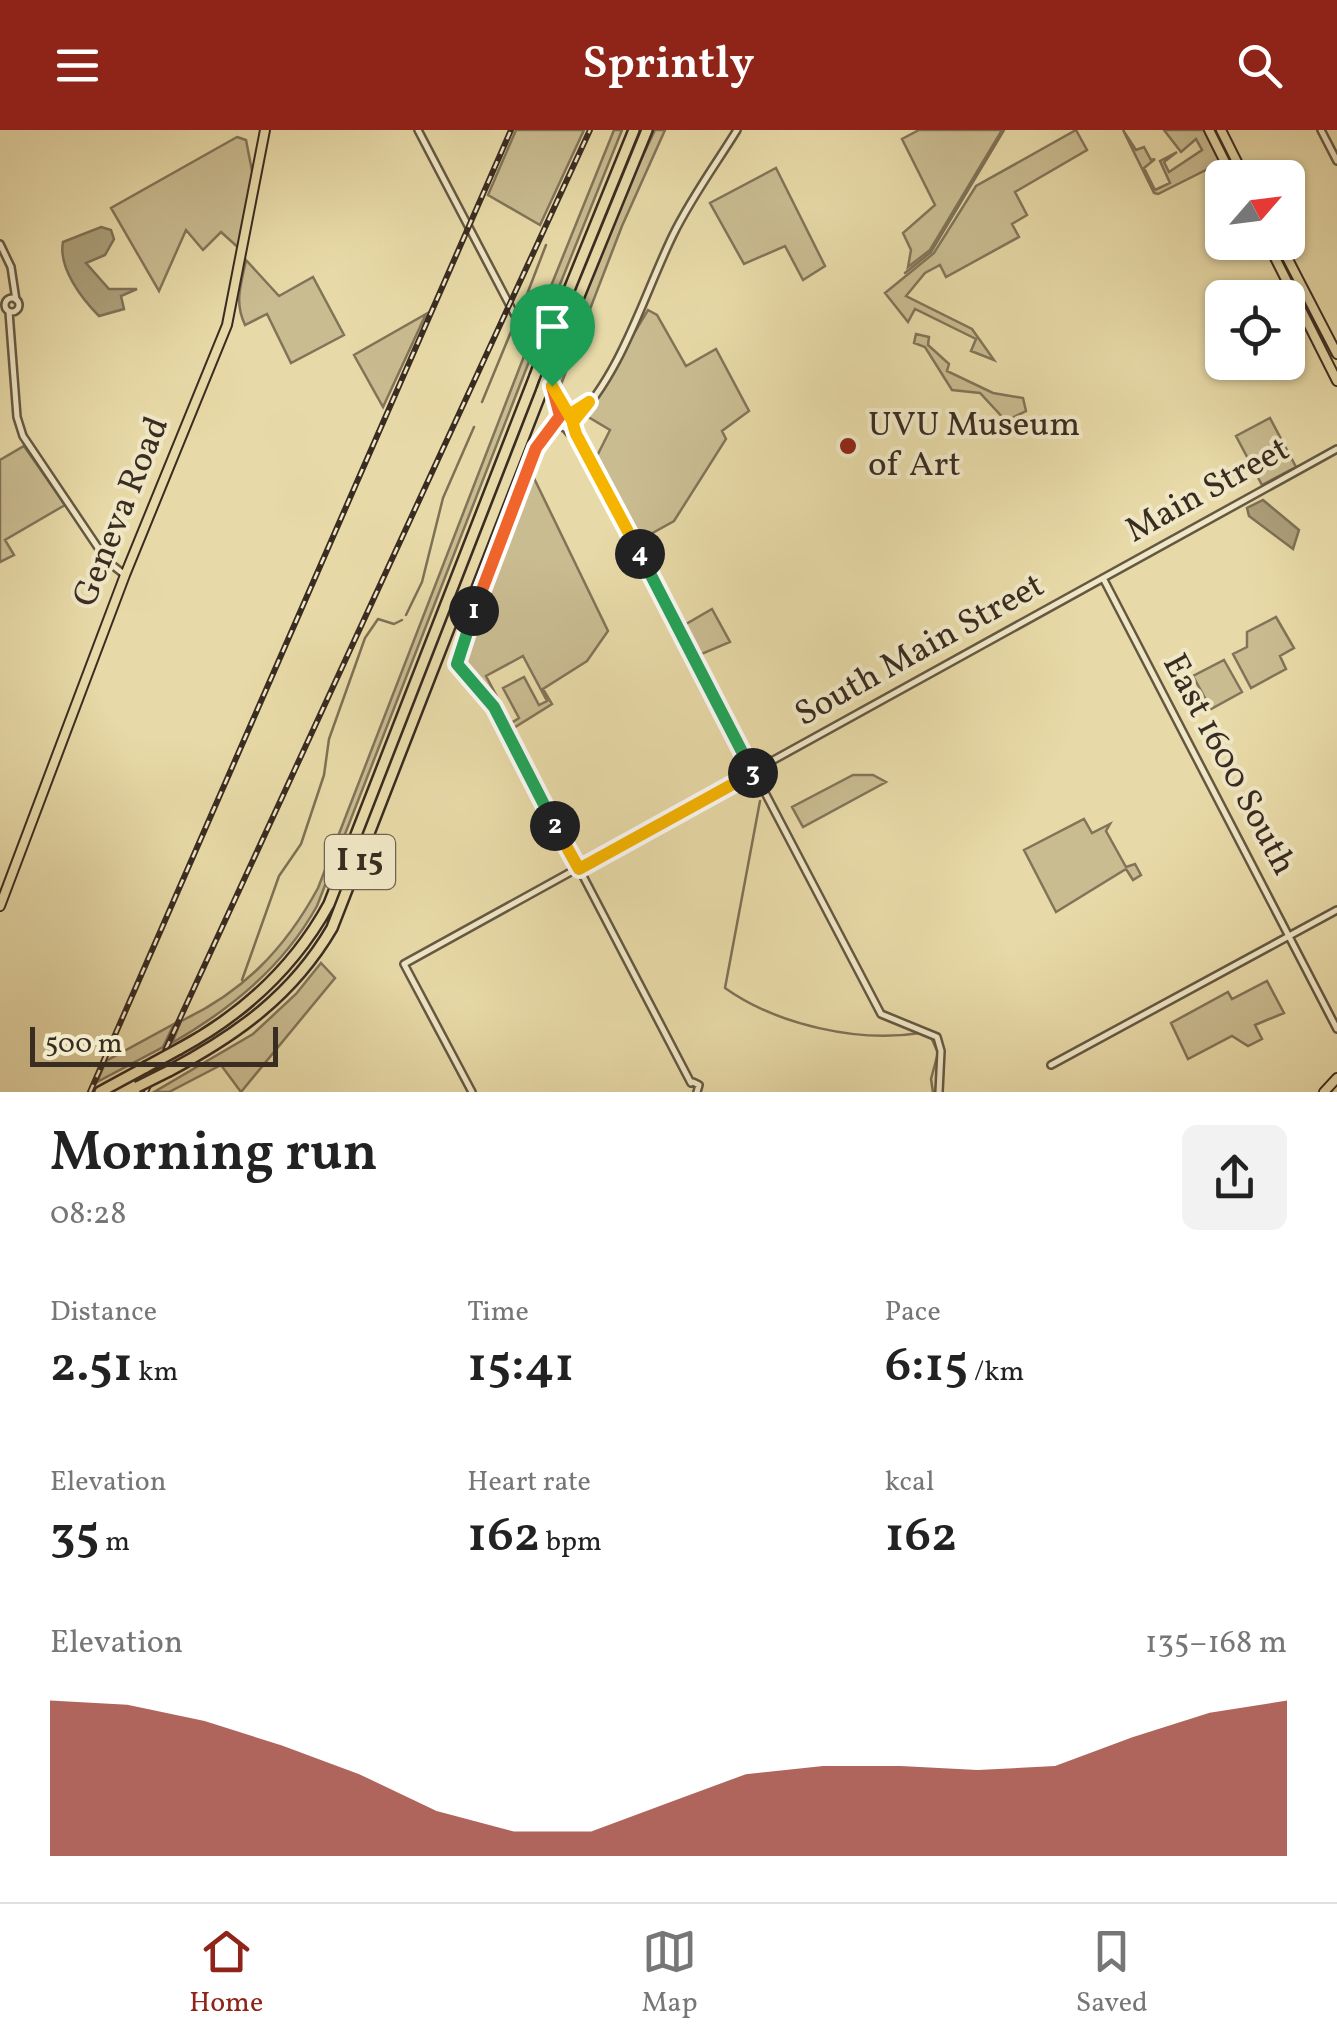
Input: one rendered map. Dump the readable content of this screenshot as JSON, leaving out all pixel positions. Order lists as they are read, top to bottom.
{
  "streets": {
    "highway": ["I 15"],
    "main road": ["Geneva Road"],
    "street": ["Main Street", "South Main Street", "East 1600 South"]
  },
  "crossings": [
    ["Main Street", "South Main Street"],
    ["Main Street", "East 1600 South"],
    ["South Main Street", "East 1600 South"]
  ],
  "places": ["UVU Museum of Art"],
  "scale_bar": "500 m",
  "north": "top right",
  "page": {
    "header": "Sprintly",
    "pins": [
      "4",
      "1",
      "3",
      "2"
    ],
    "scale": "500 m",
    "heading": ["Morning run", "08:28"],
    "stats": [
      ["Distance", "2.51 km"],
      ["Time", "15:41"],
      ["Pace", "6:15 /km"],
      ["Elevation", "35 m"],
      ["Heart rate", "162 bpm"],
      ["kcal", "162"]
    ],
    "chart": ["Elevation", "135–168 m"],
    "tabs": ["Home", "Map", "Saved"]
  }
}
